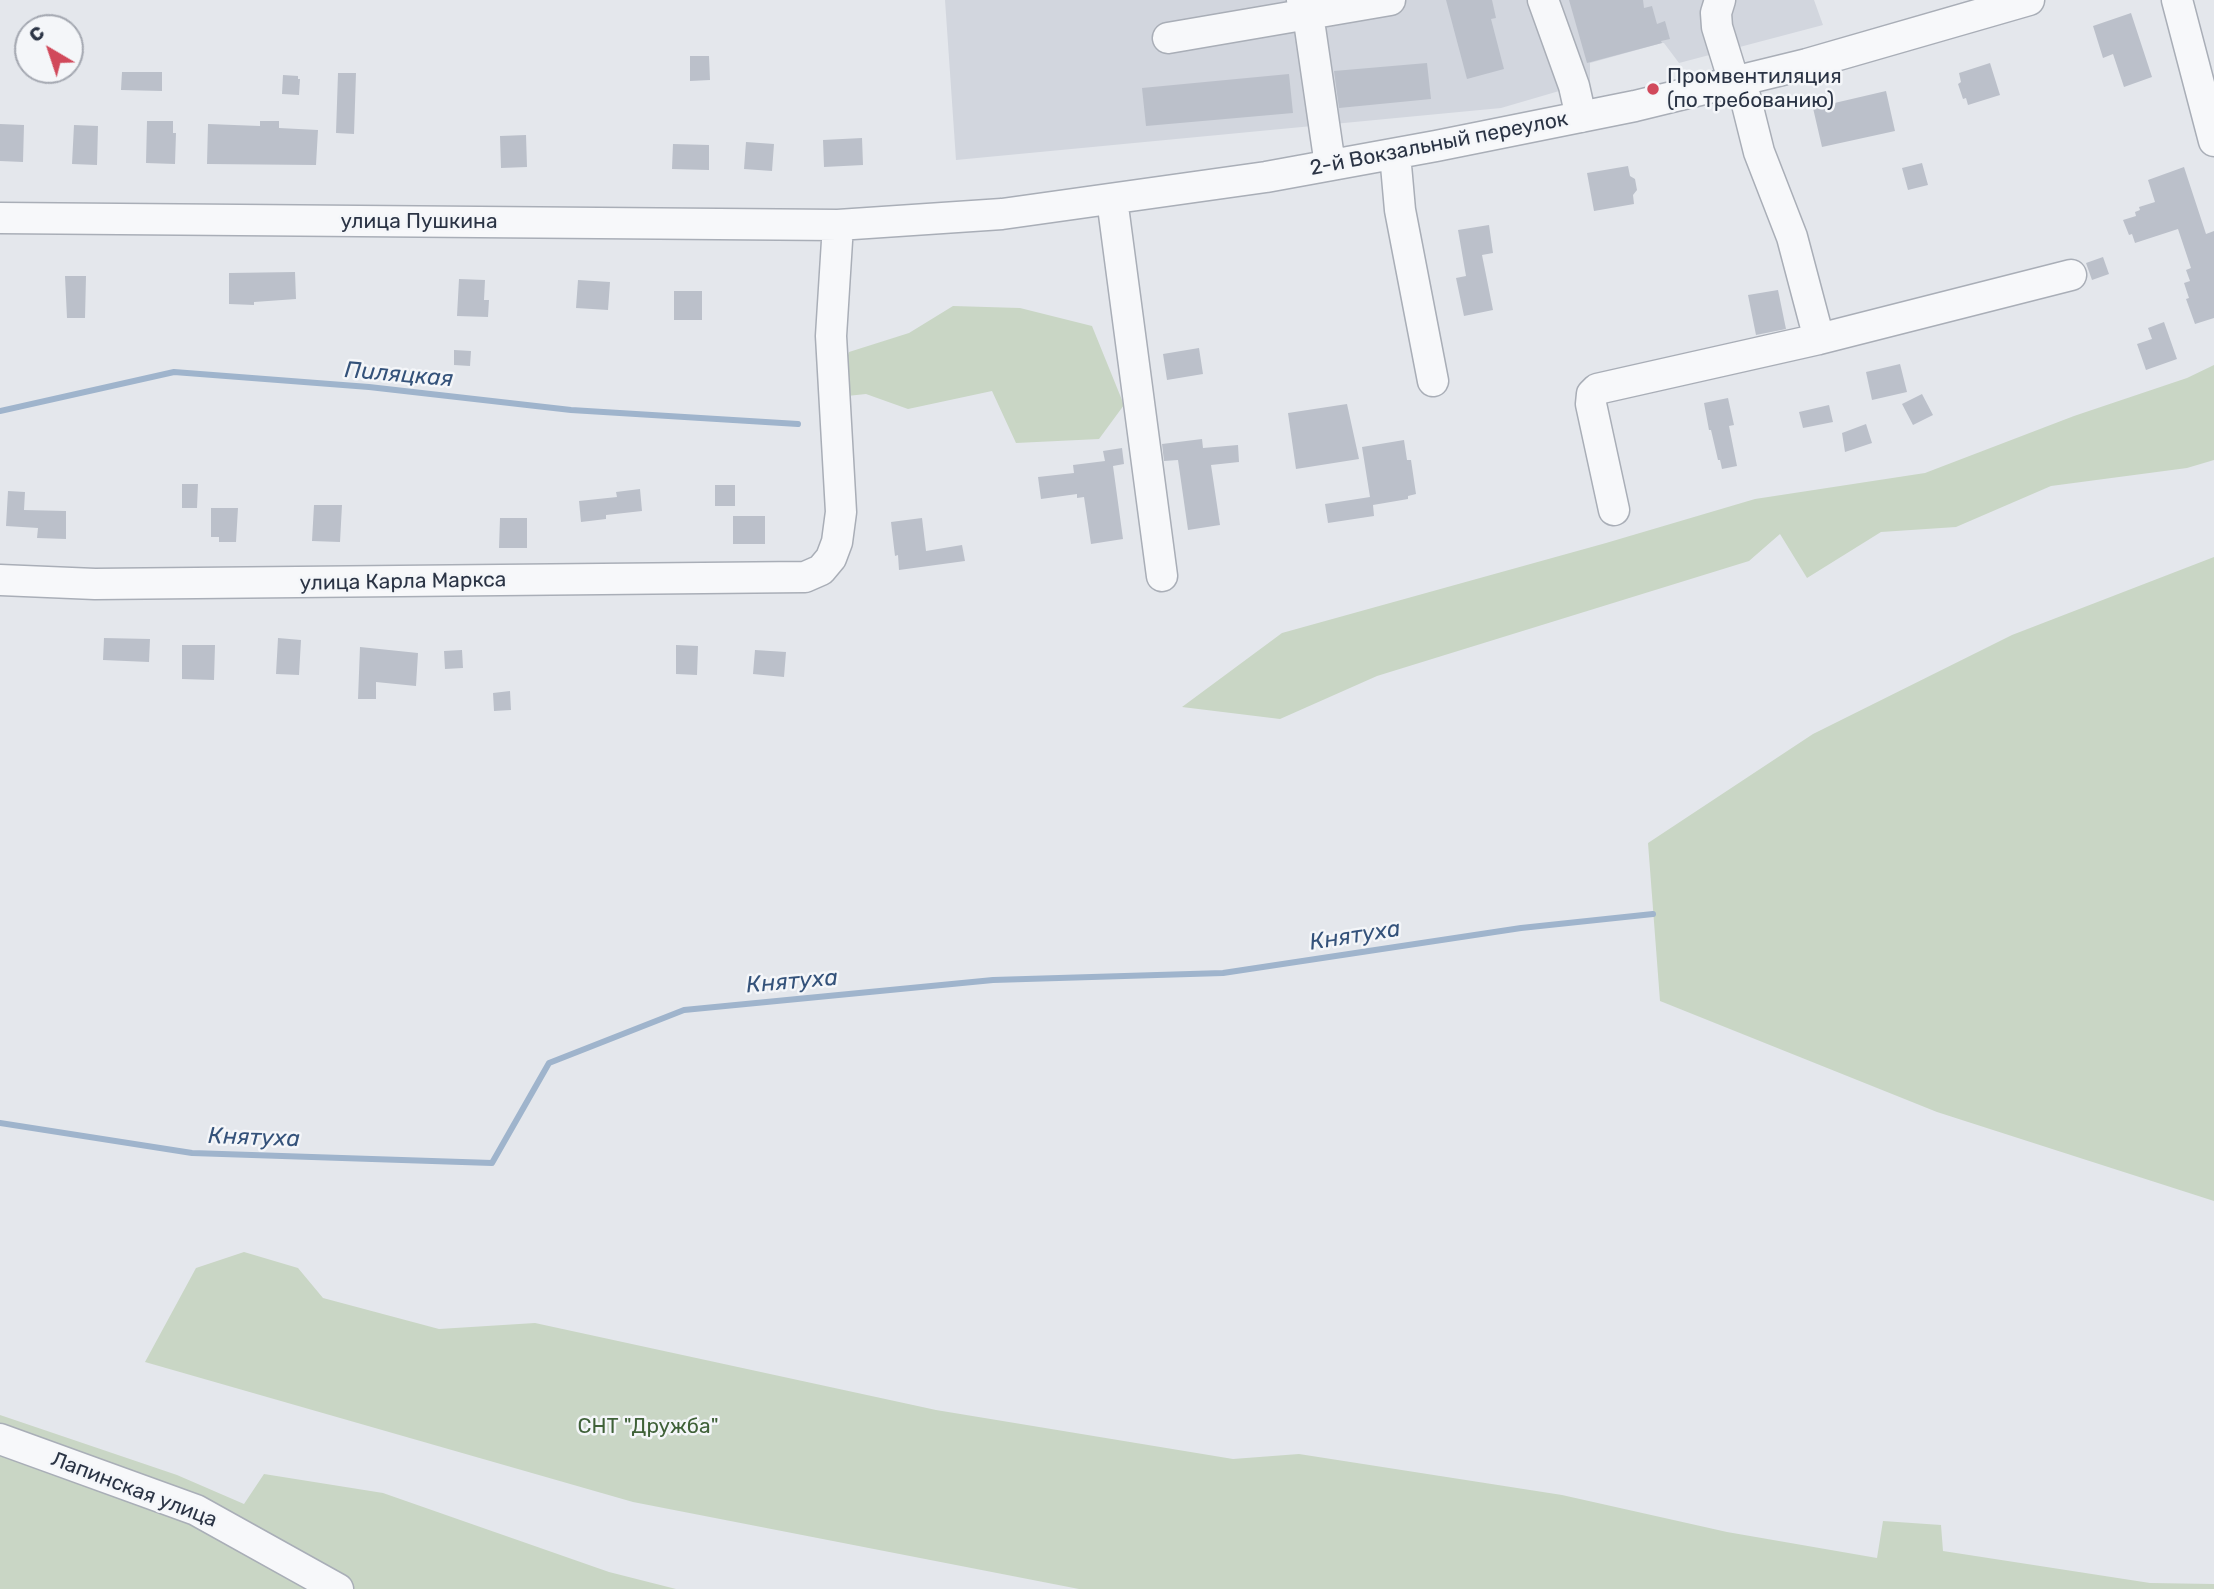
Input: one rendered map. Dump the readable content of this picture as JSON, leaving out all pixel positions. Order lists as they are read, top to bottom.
{
  "streets": {
    "street": [
      "2-й Вокзальный переулок",
      "улица Пушкина",
      "улица Карла Маркса",
      "Лапинская улица"
    ]
  },
  "crossings": [
    ["2-й Вокзальный переулок", "улица Пушкина"],
    ["2-й Вокзальный переулок", "улица Карла Маркса"],
    ["улица Пушкина", "улица Карла Маркса"]
  ],
  "water": ["Пиляцкая", "Княтуха"],
  "parks": ["СНТ \"Дружба\""],
  "places": ["Промвентиляция (по требованию)"],
  "north": "top left"
}
